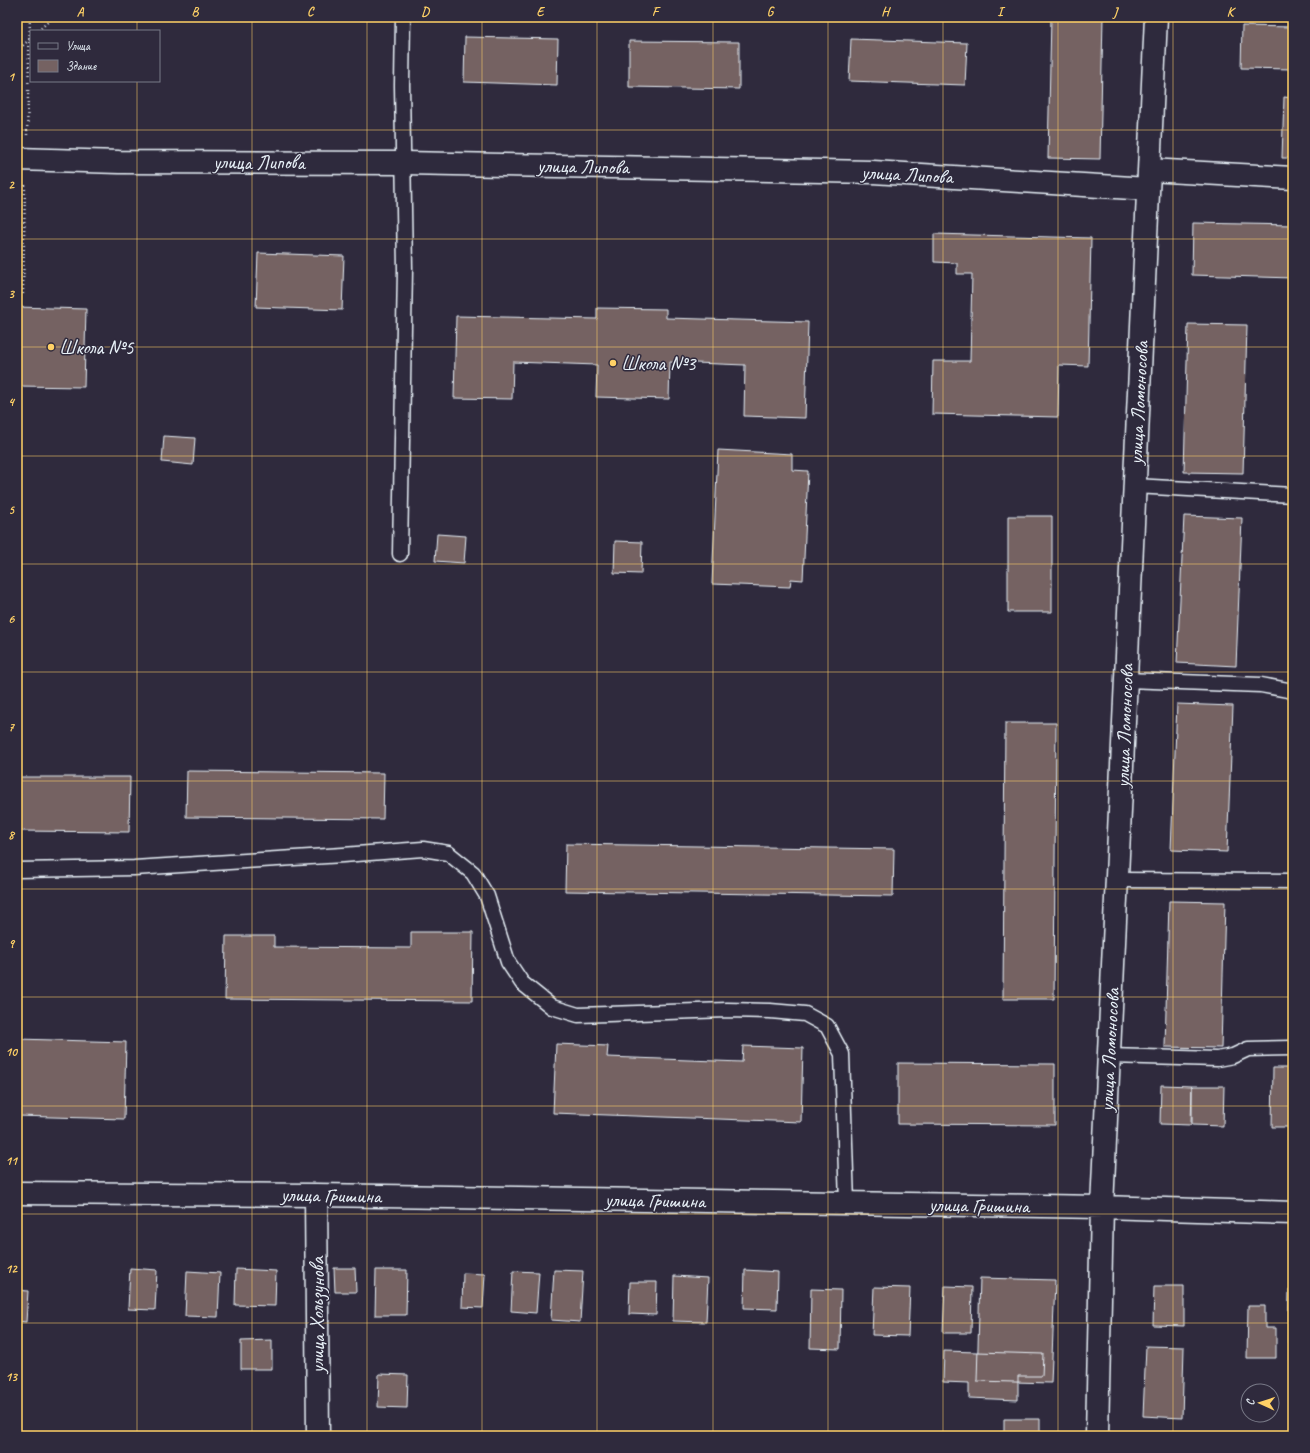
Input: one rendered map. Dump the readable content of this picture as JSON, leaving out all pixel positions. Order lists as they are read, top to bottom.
{
  "streets": {
    "street": [
      "улица Липова",
      "улица Ломоносова",
      "улица Гришина",
      "улица Хользунова"
    ]
  },
  "crossings": [
    ["улица Липова", "улица Ломоносова"],
    ["улица Ломоносова", "улица Гришина"],
    ["улица Гришина", "улица Хользунова"]
  ],
  "places": ["Школа №5", "Школа №3"],
  "legend": ["Улица", "Здание"],
  "north": "left",
  "grid": {
    "columns": [
      "A",
      "B",
      "C",
      "D",
      "E",
      "F",
      "G",
      "H",
      "I",
      "J",
      "K"
    ],
    "rows": [
      "1",
      "2",
      "3",
      "4",
      "5",
      "6",
      "7",
      "8",
      "9",
      "10",
      "11",
      "12",
      "13"
    ]
  }
}
